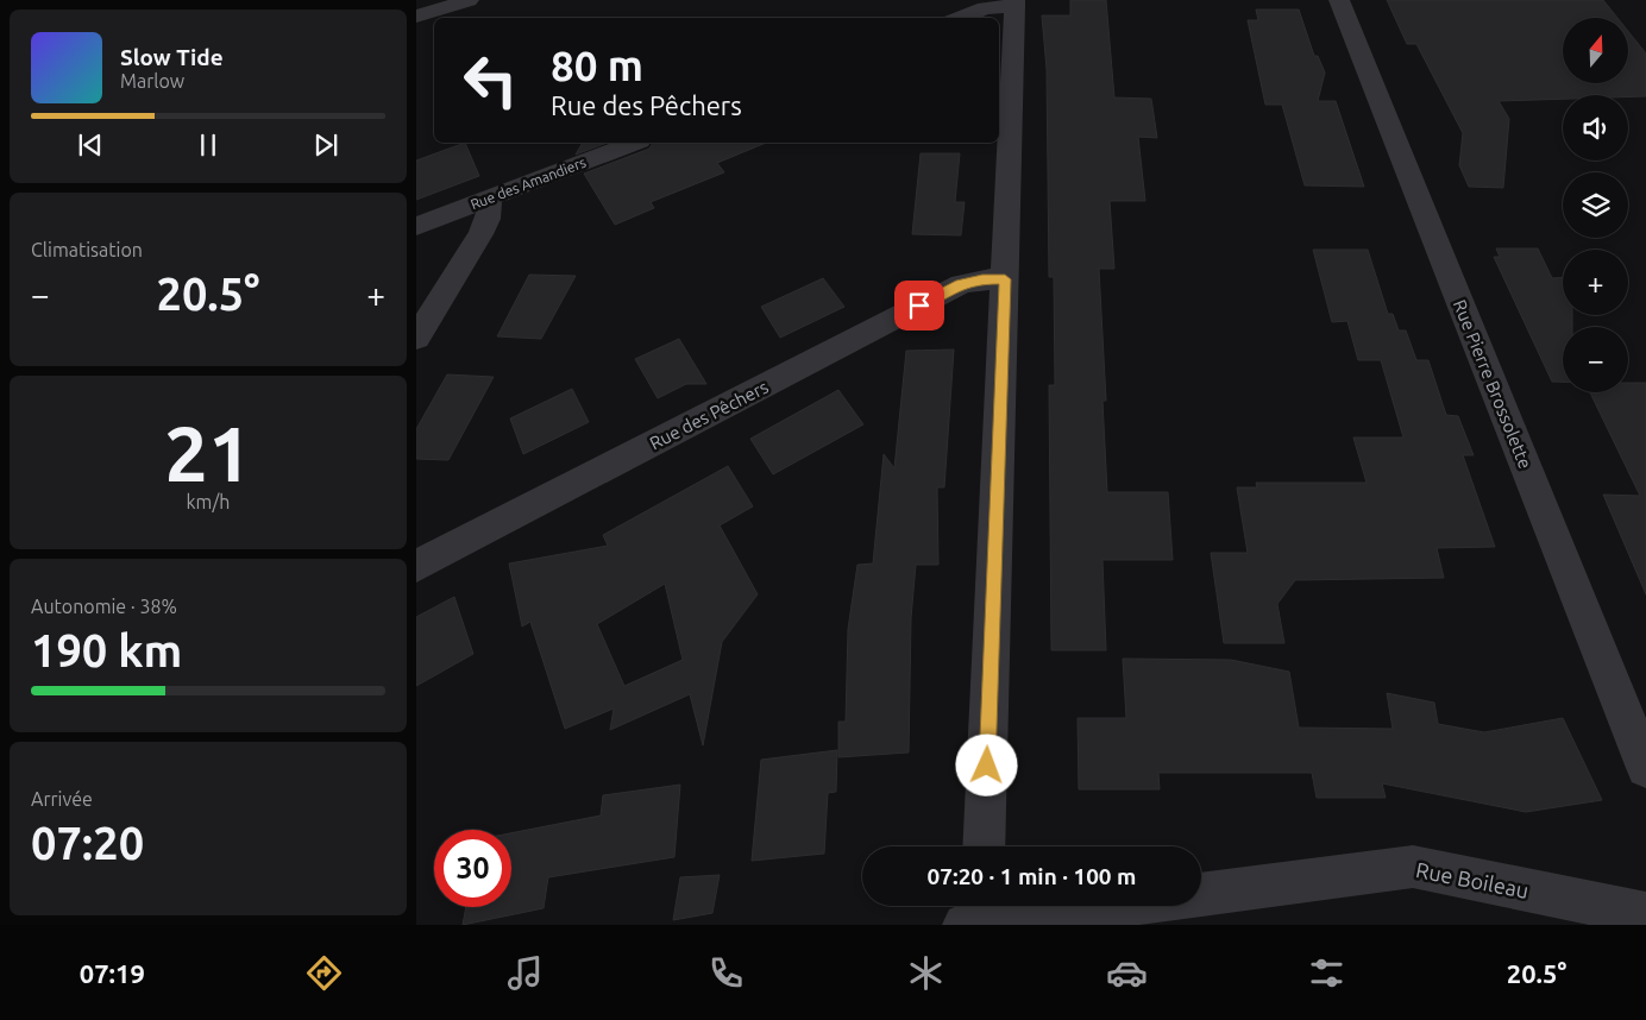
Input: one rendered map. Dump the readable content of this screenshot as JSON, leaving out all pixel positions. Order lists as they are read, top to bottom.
{
  "streets": {
    "street": [
      "Rue des Amandiers",
      "Rue Pierre Brossolette",
      "Rue des Pêchers",
      "Rue Boileau"
    ]
  },
  "north": "top",
  "page": {
    "map_buttons": ["+", "−"],
    "turn": ["80 m", "Rue des Pêchers"],
    "song": ["Slow Tide", "Marlow"],
    "tile": [
      "Climatisation",
      ["21", "km/h"],
      ["Autonomie · 38%", "190 km"],
      ["Arrivée", "07:20"]
    ],
    "heat": ["−", "20.5°", "+"],
    "limit": "30",
    "trip": "07:20 · 1 min · 100 m",
    "tabs": ["07:19", "20.5°"]
  }
}
